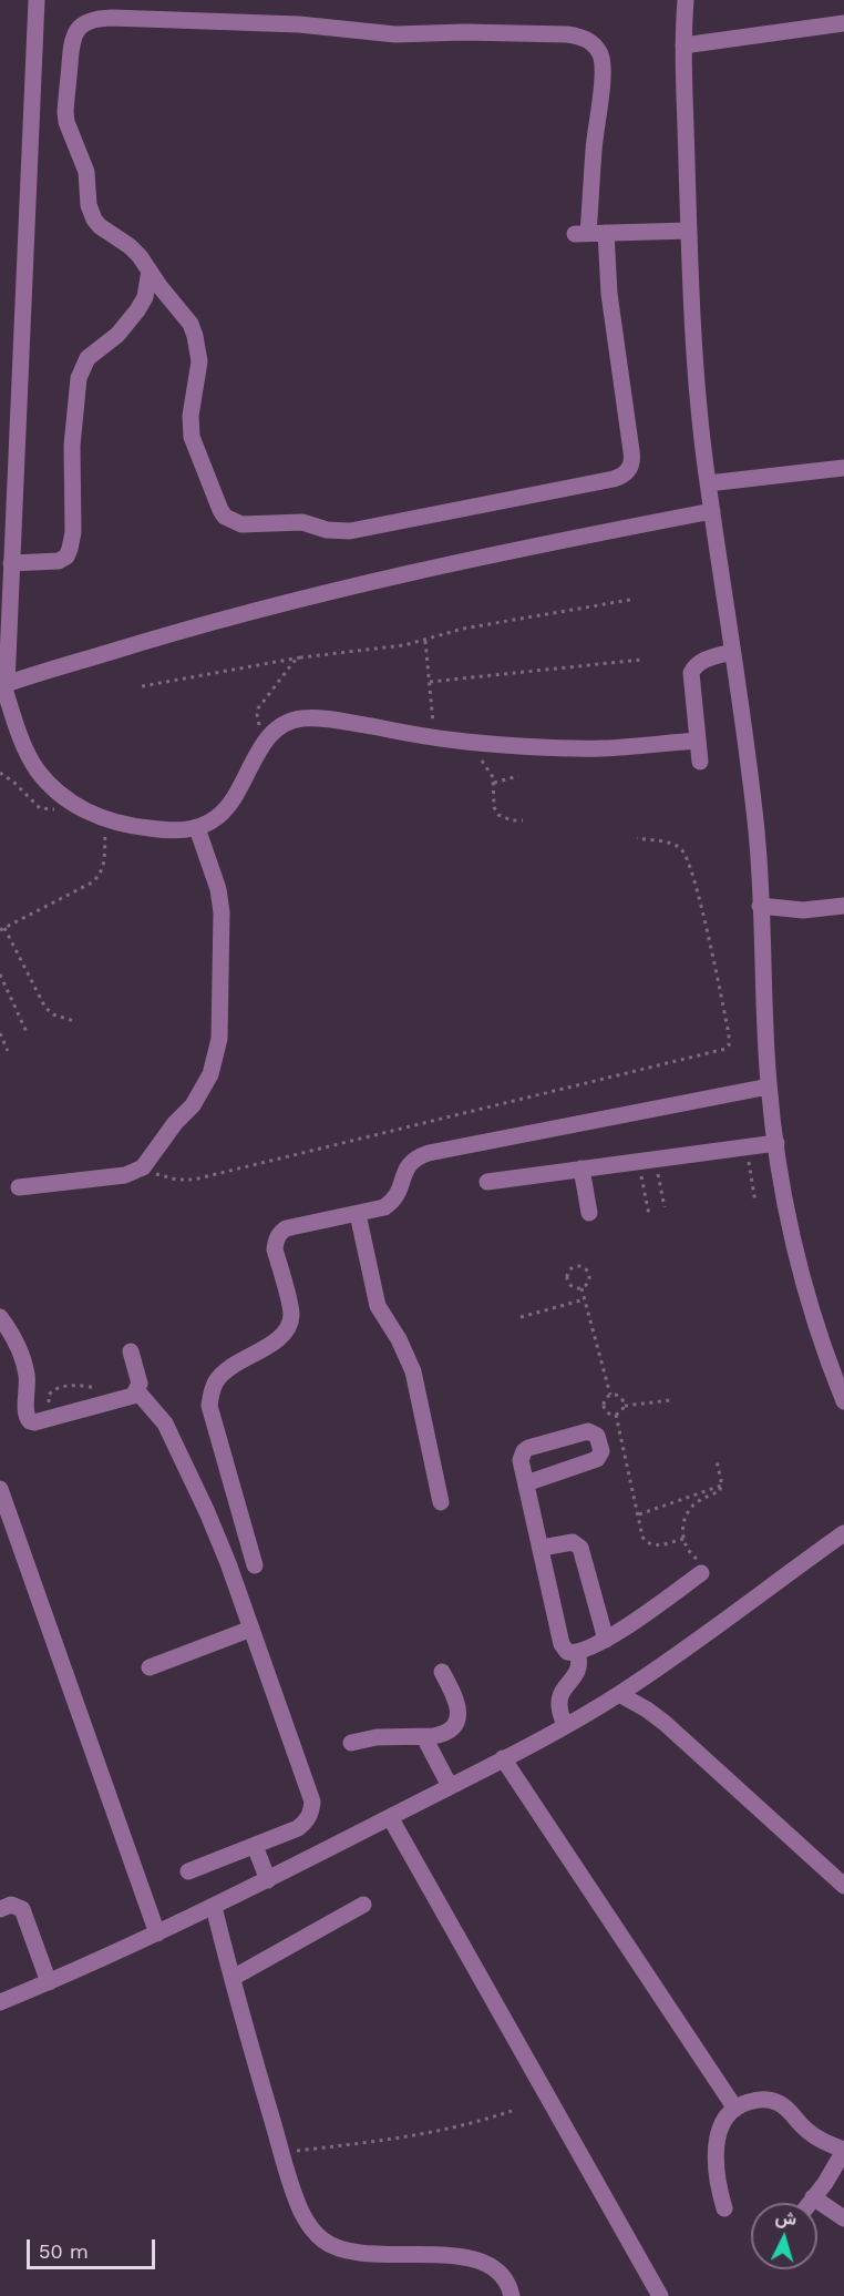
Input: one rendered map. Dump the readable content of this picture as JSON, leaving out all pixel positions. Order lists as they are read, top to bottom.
{
  "scale_bar": "50 m",
  "north": "top"
}
